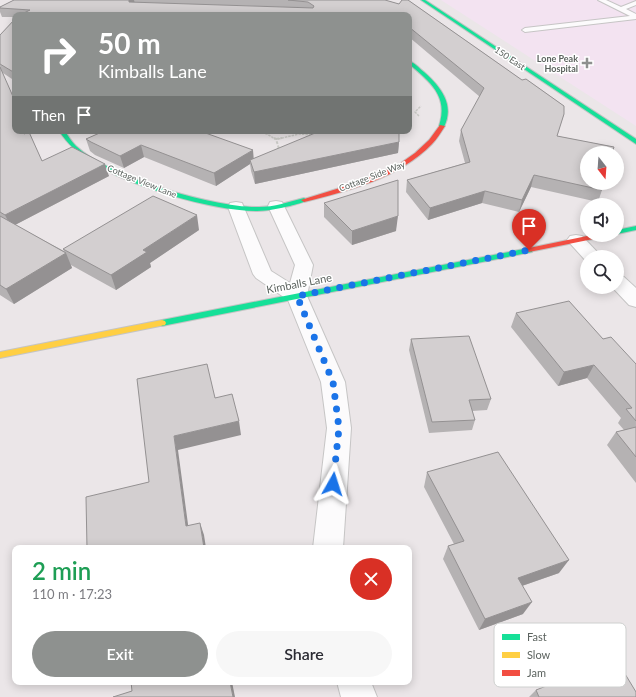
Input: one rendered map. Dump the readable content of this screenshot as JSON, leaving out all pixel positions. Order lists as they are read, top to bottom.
{
  "streets": {
    "street": [
      "150 East",
      "Cottage Side Way",
      "Cottage View Lane",
      "Kimballs Lane"
    ]
  },
  "crossings": [
    ["Cottage Side Way", "Cottage View Lane"]
  ],
  "places": {
    "health": ["Lone Peak Hospital"]
  },
  "legend": ["Fast", "Slow", "Jam"],
  "north": "bottom",
  "page": {
    "turn": ["50 m", "Kimballs Lane"],
    "then": "Then",
    "heading": ["2 min", "110 m · 17:23"],
    "buttons": ["Exit", "Share"]
  }
}
